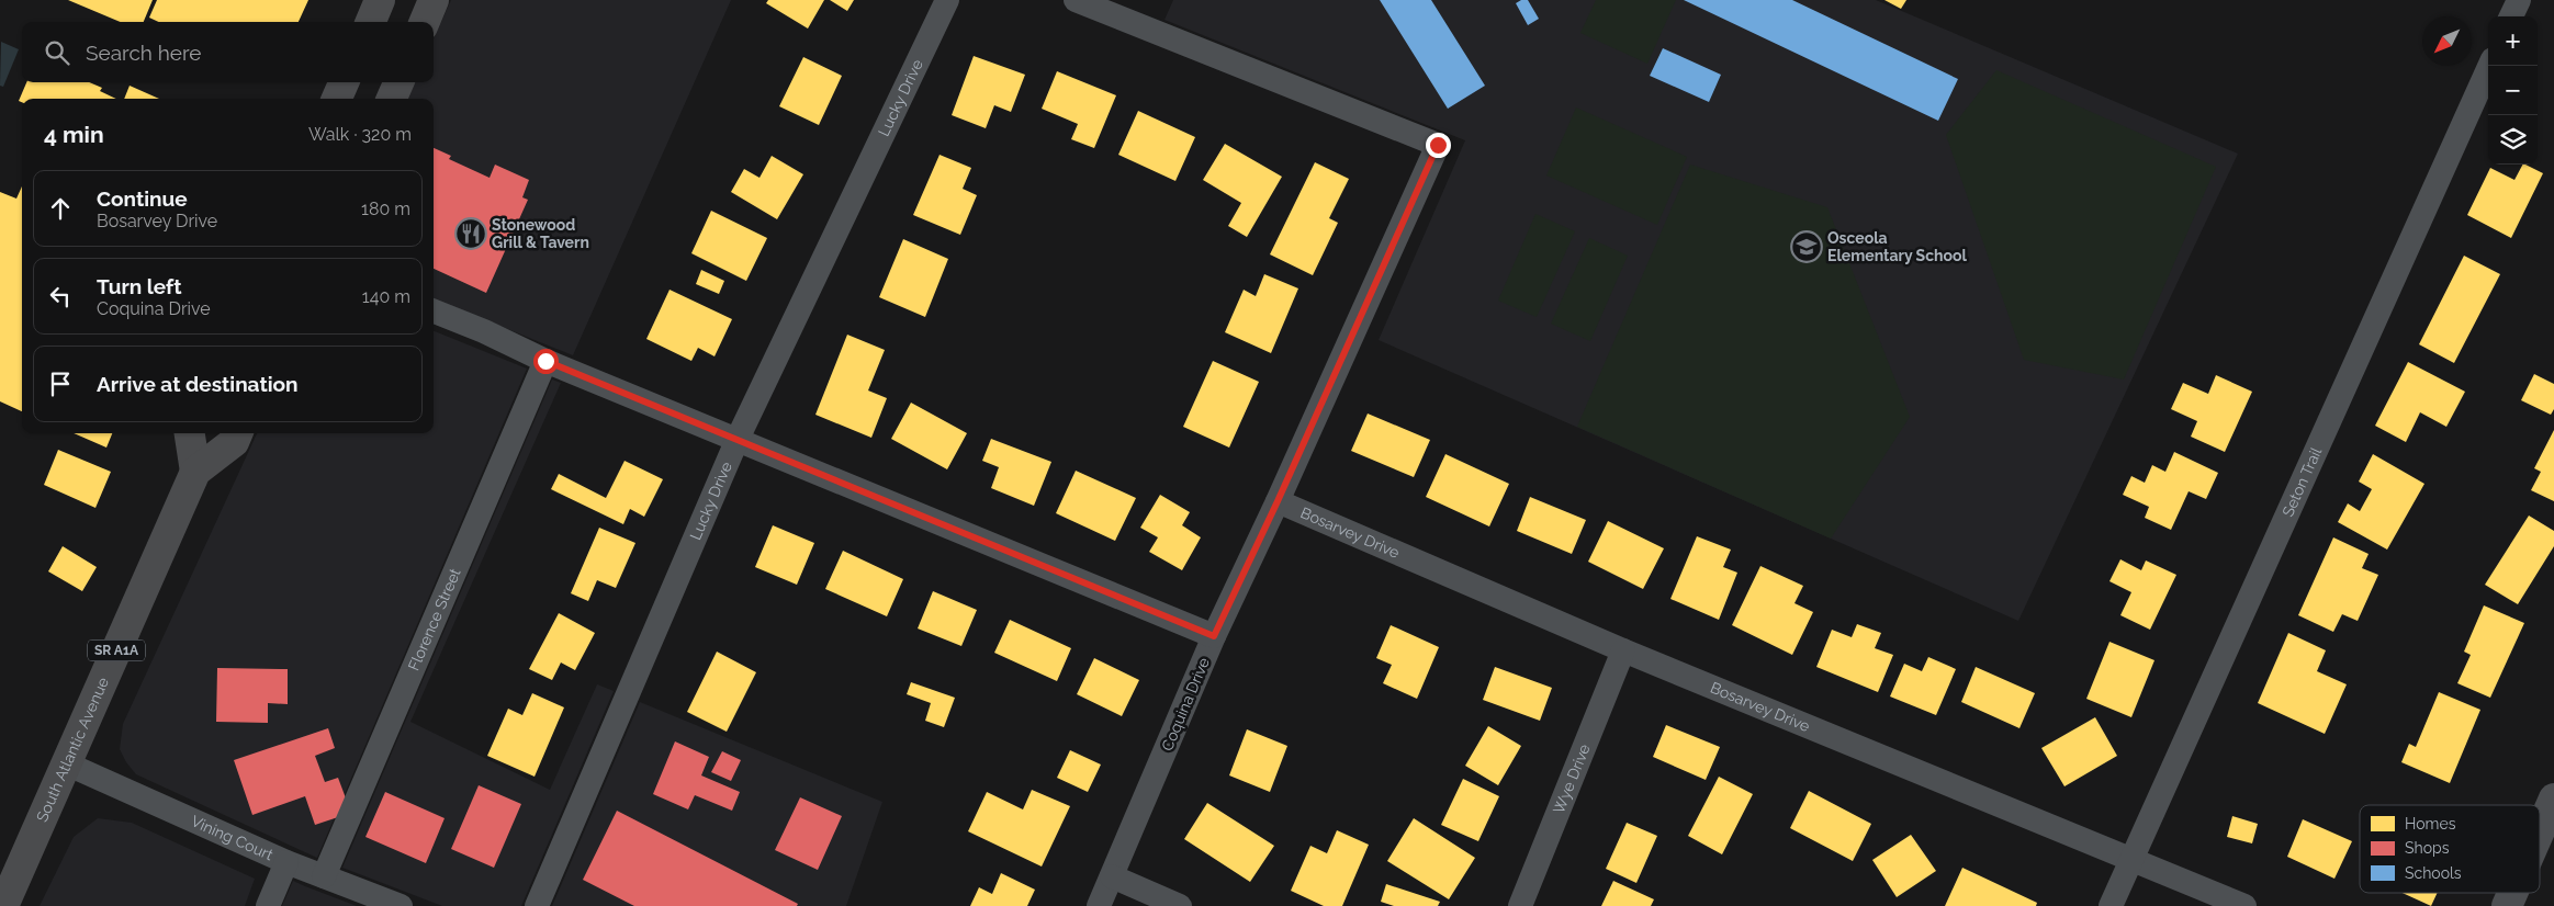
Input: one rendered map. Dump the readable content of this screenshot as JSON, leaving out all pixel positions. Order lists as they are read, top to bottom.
{
  "streets": {
    "main road": ["SR A1A", "South Atlantic Avenue"],
    "street": [
      "Lucky Drive",
      "Seton Trail",
      "Bosarvey Drive",
      "Florence Street",
      "Coquina Drive",
      "Wye Drive",
      "Vining Court"
    ]
  },
  "crossings": [
    ["Seton Trail", "Bosarvey Drive"],
    ["Bosarvey Drive", "Coquina Drive"],
    ["Bosarvey Drive", "Wye Drive"],
    ["Florence Street", "Vining Court"],
    ["South Atlantic Avenue", "Vining Court"]
  ],
  "places": {
    "restaurant": ["Stonewood Grill & Tavern"],
    "school or university": ["Osceola Elementary School"]
  },
  "legend": ["Homes", "Shops", "Schools"],
  "north": "bottom left",
  "page": {
    "map_buttons": ["+", "−"],
    "search": "Search here",
    "heading": ["4 min", "Walk · 320 m"],
    "list": [
      ["Continue", "Bosarvey Drive", "180 m"],
      ["Turn left", "Coquina Drive", "140 m"],
      "Arrive at destination"
    ]
  }
}
